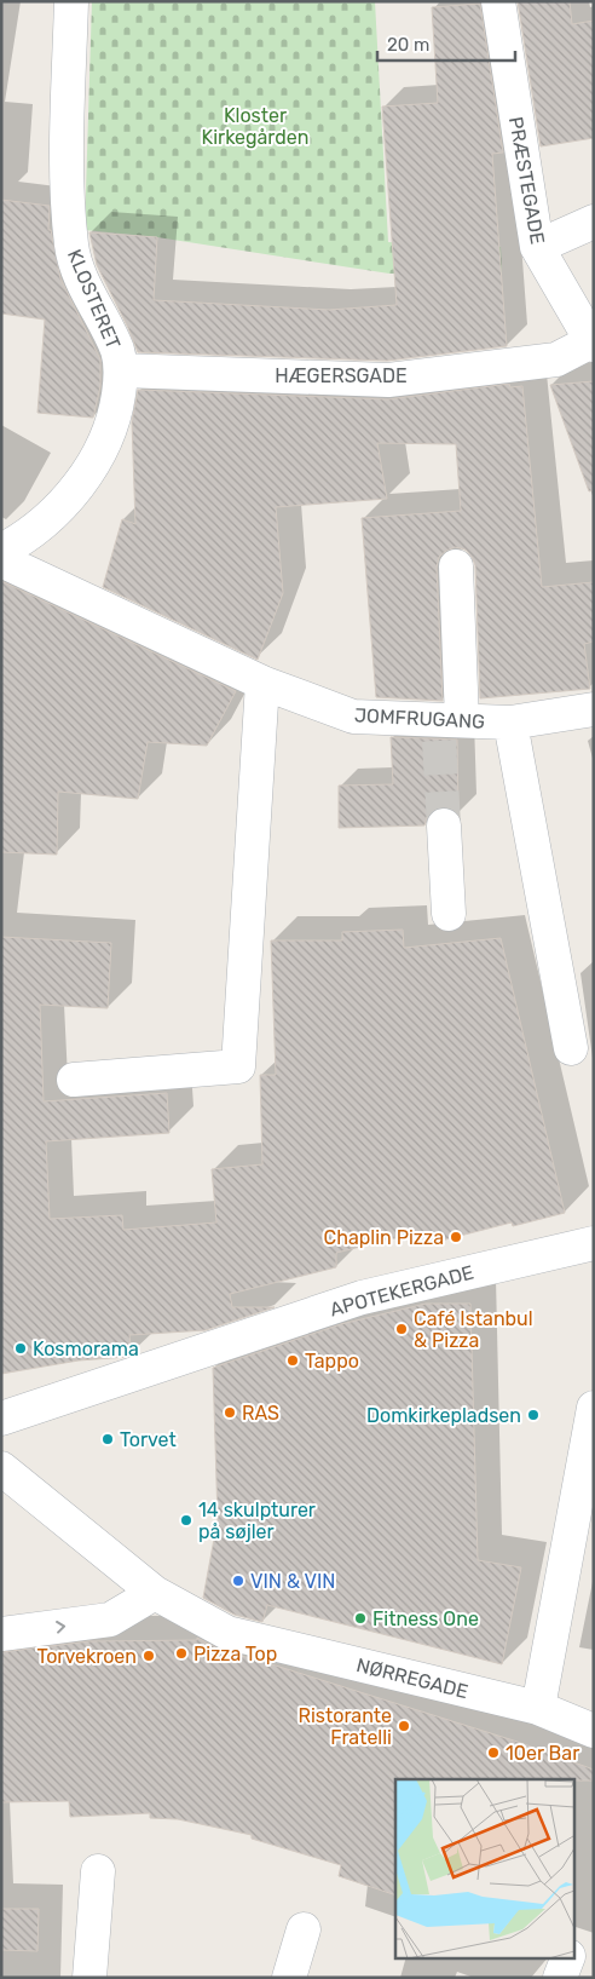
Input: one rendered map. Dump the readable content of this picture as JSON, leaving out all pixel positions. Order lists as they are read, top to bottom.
{
  "streets": {
    "street": [
      "PRÆSTEGADE",
      "KLOSTERET",
      "HÆGERSGADE",
      "JOMFRUGANG",
      "APOTEKERGADE",
      "NØRREGADE"
    ]
  },
  "crossings": [
    ["PRÆSTEGADE", "HÆGERSGADE"],
    ["KLOSTERET", "HÆGERSGADE"]
  ],
  "parks": ["Kloster Kirkegården"],
  "places": [
    "Chaplin Pizza",
    "Café Istanbul & Pizza",
    "Kosmorama",
    "Tappo",
    "RAS",
    "Domkirkepladsen",
    "Torvet",
    "14 skulpturer på søjler",
    "VIN & VIN",
    "Fitness One",
    "Pizza Top",
    "Torvekroen",
    "Ristorante Fratelli",
    "10er Bar"
  ],
  "scale_bar": "20 m"
}
